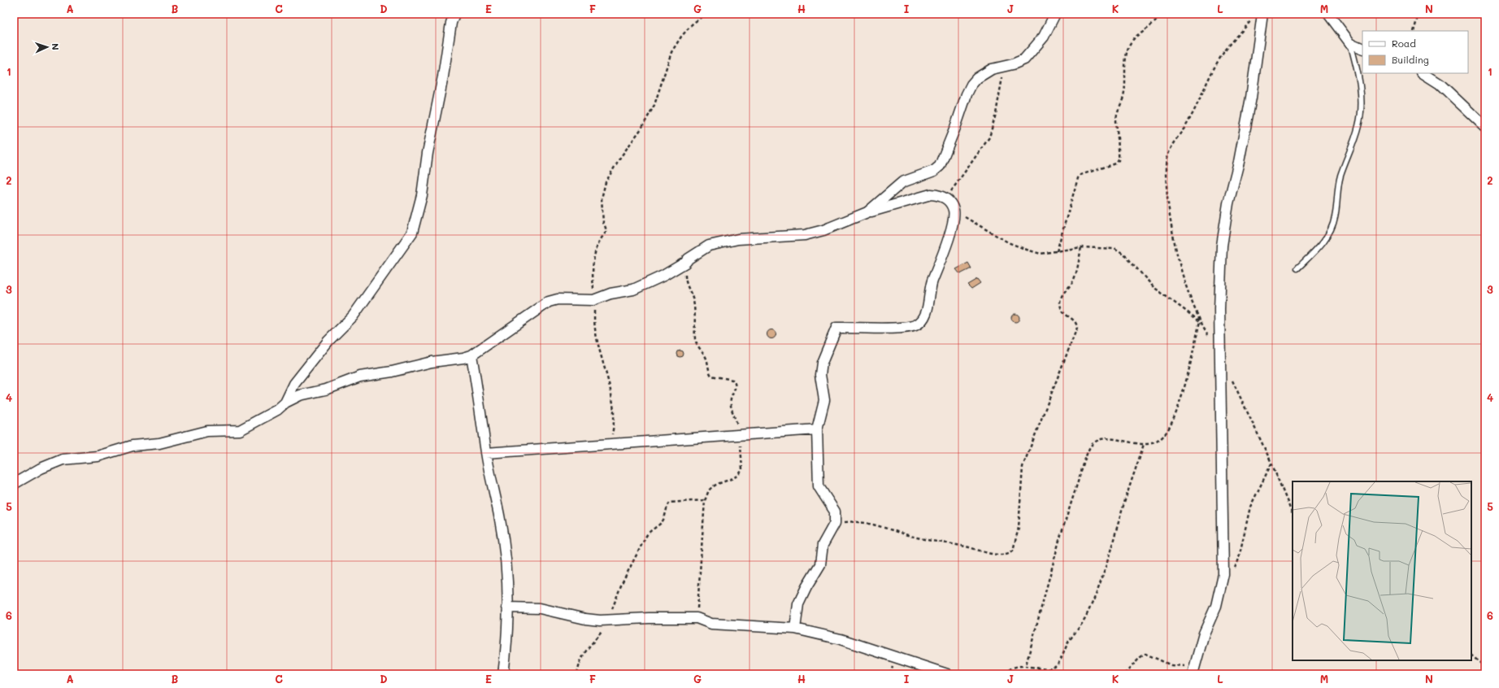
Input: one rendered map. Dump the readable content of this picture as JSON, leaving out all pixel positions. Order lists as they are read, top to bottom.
{
  "legend": ["Road", "Building"],
  "north": "right",
  "grid": {
    "columns": [
      "A",
      "B",
      "C",
      "D",
      "E",
      "F",
      "G",
      "H",
      "I",
      "J",
      "K",
      "L",
      "M",
      "N"
    ],
    "rows": [
      "1",
      "2",
      "3",
      "4",
      "5",
      "6"
    ]
  }
}
